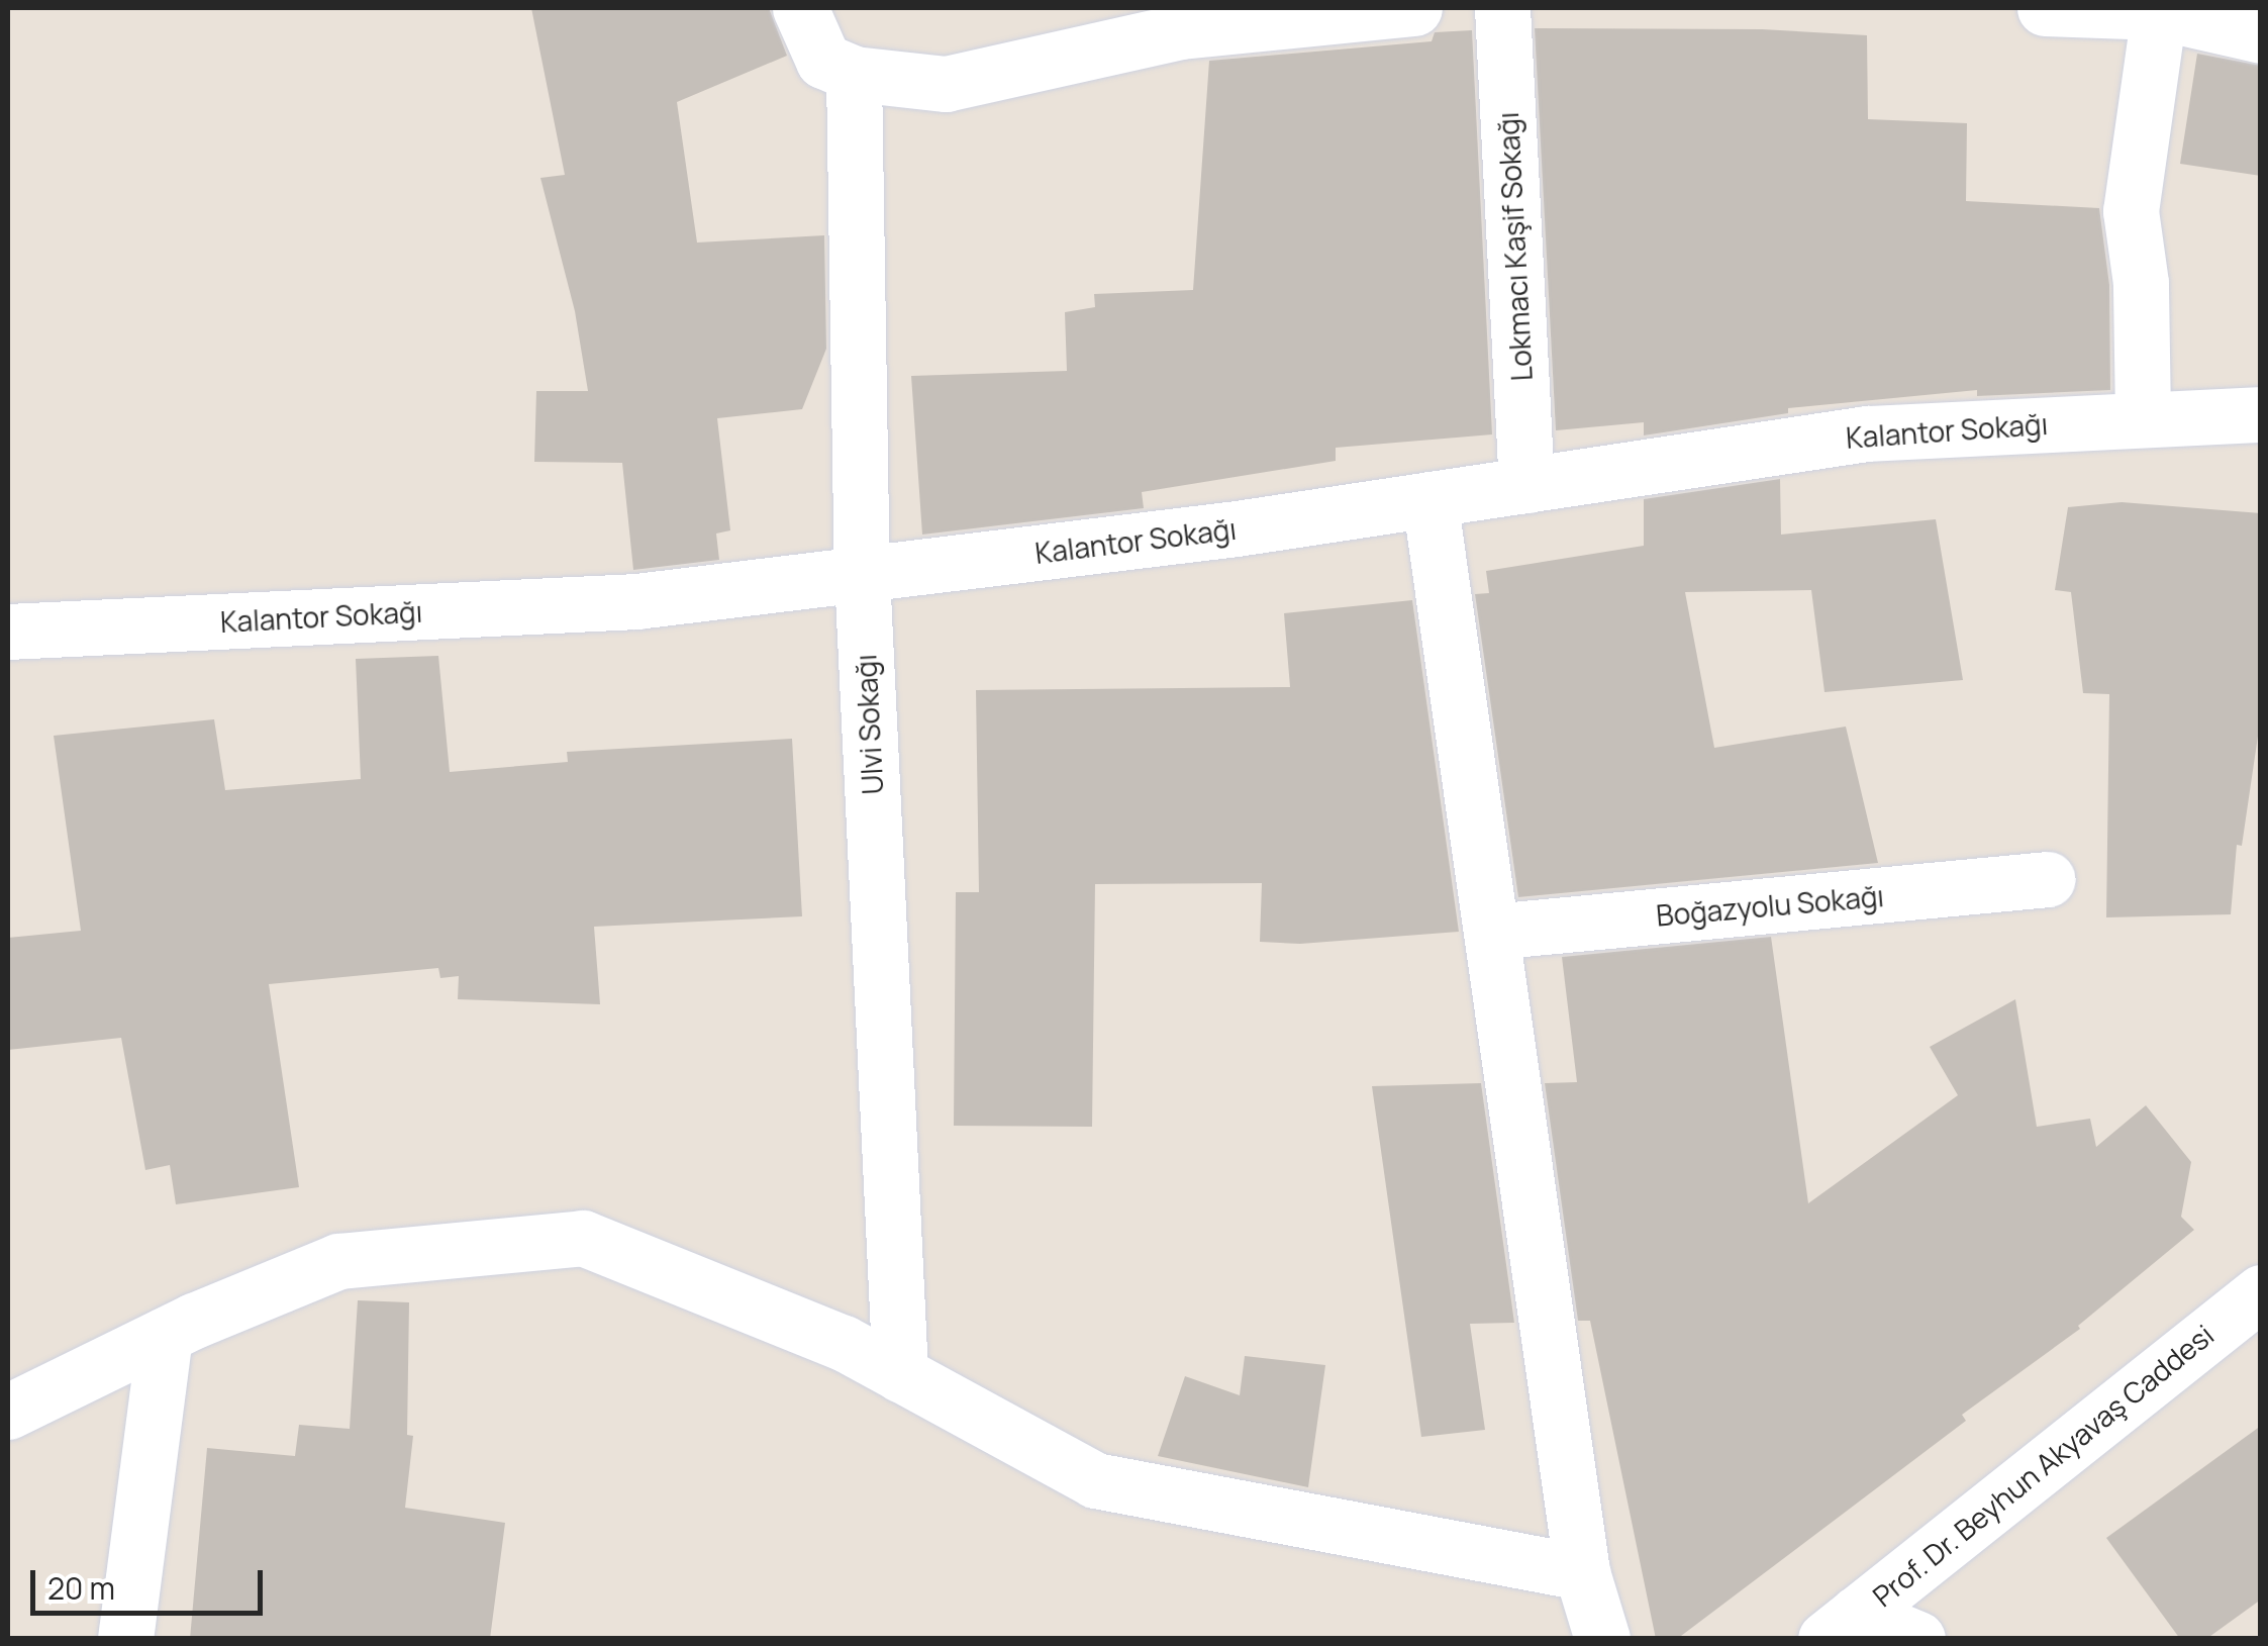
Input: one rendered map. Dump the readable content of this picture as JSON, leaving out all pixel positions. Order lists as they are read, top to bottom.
{
  "streets": {
    "street": [
      "Lokmacı Kaşif Sokağı",
      "Kalantor Sokağı",
      "Ulvi Sokağı",
      "Boğazyolu Sokağı",
      "Prof. Dr. Beyhun Akyavaş Caddesi"
    ]
  },
  "crossings": [
    ["Lokmacı Kaşif Sokağı", "Kalantor Sokağı"],
    ["Kalantor Sokağı", "Ulvi Sokağı"]
  ],
  "scale_bar": "20 m"
}
